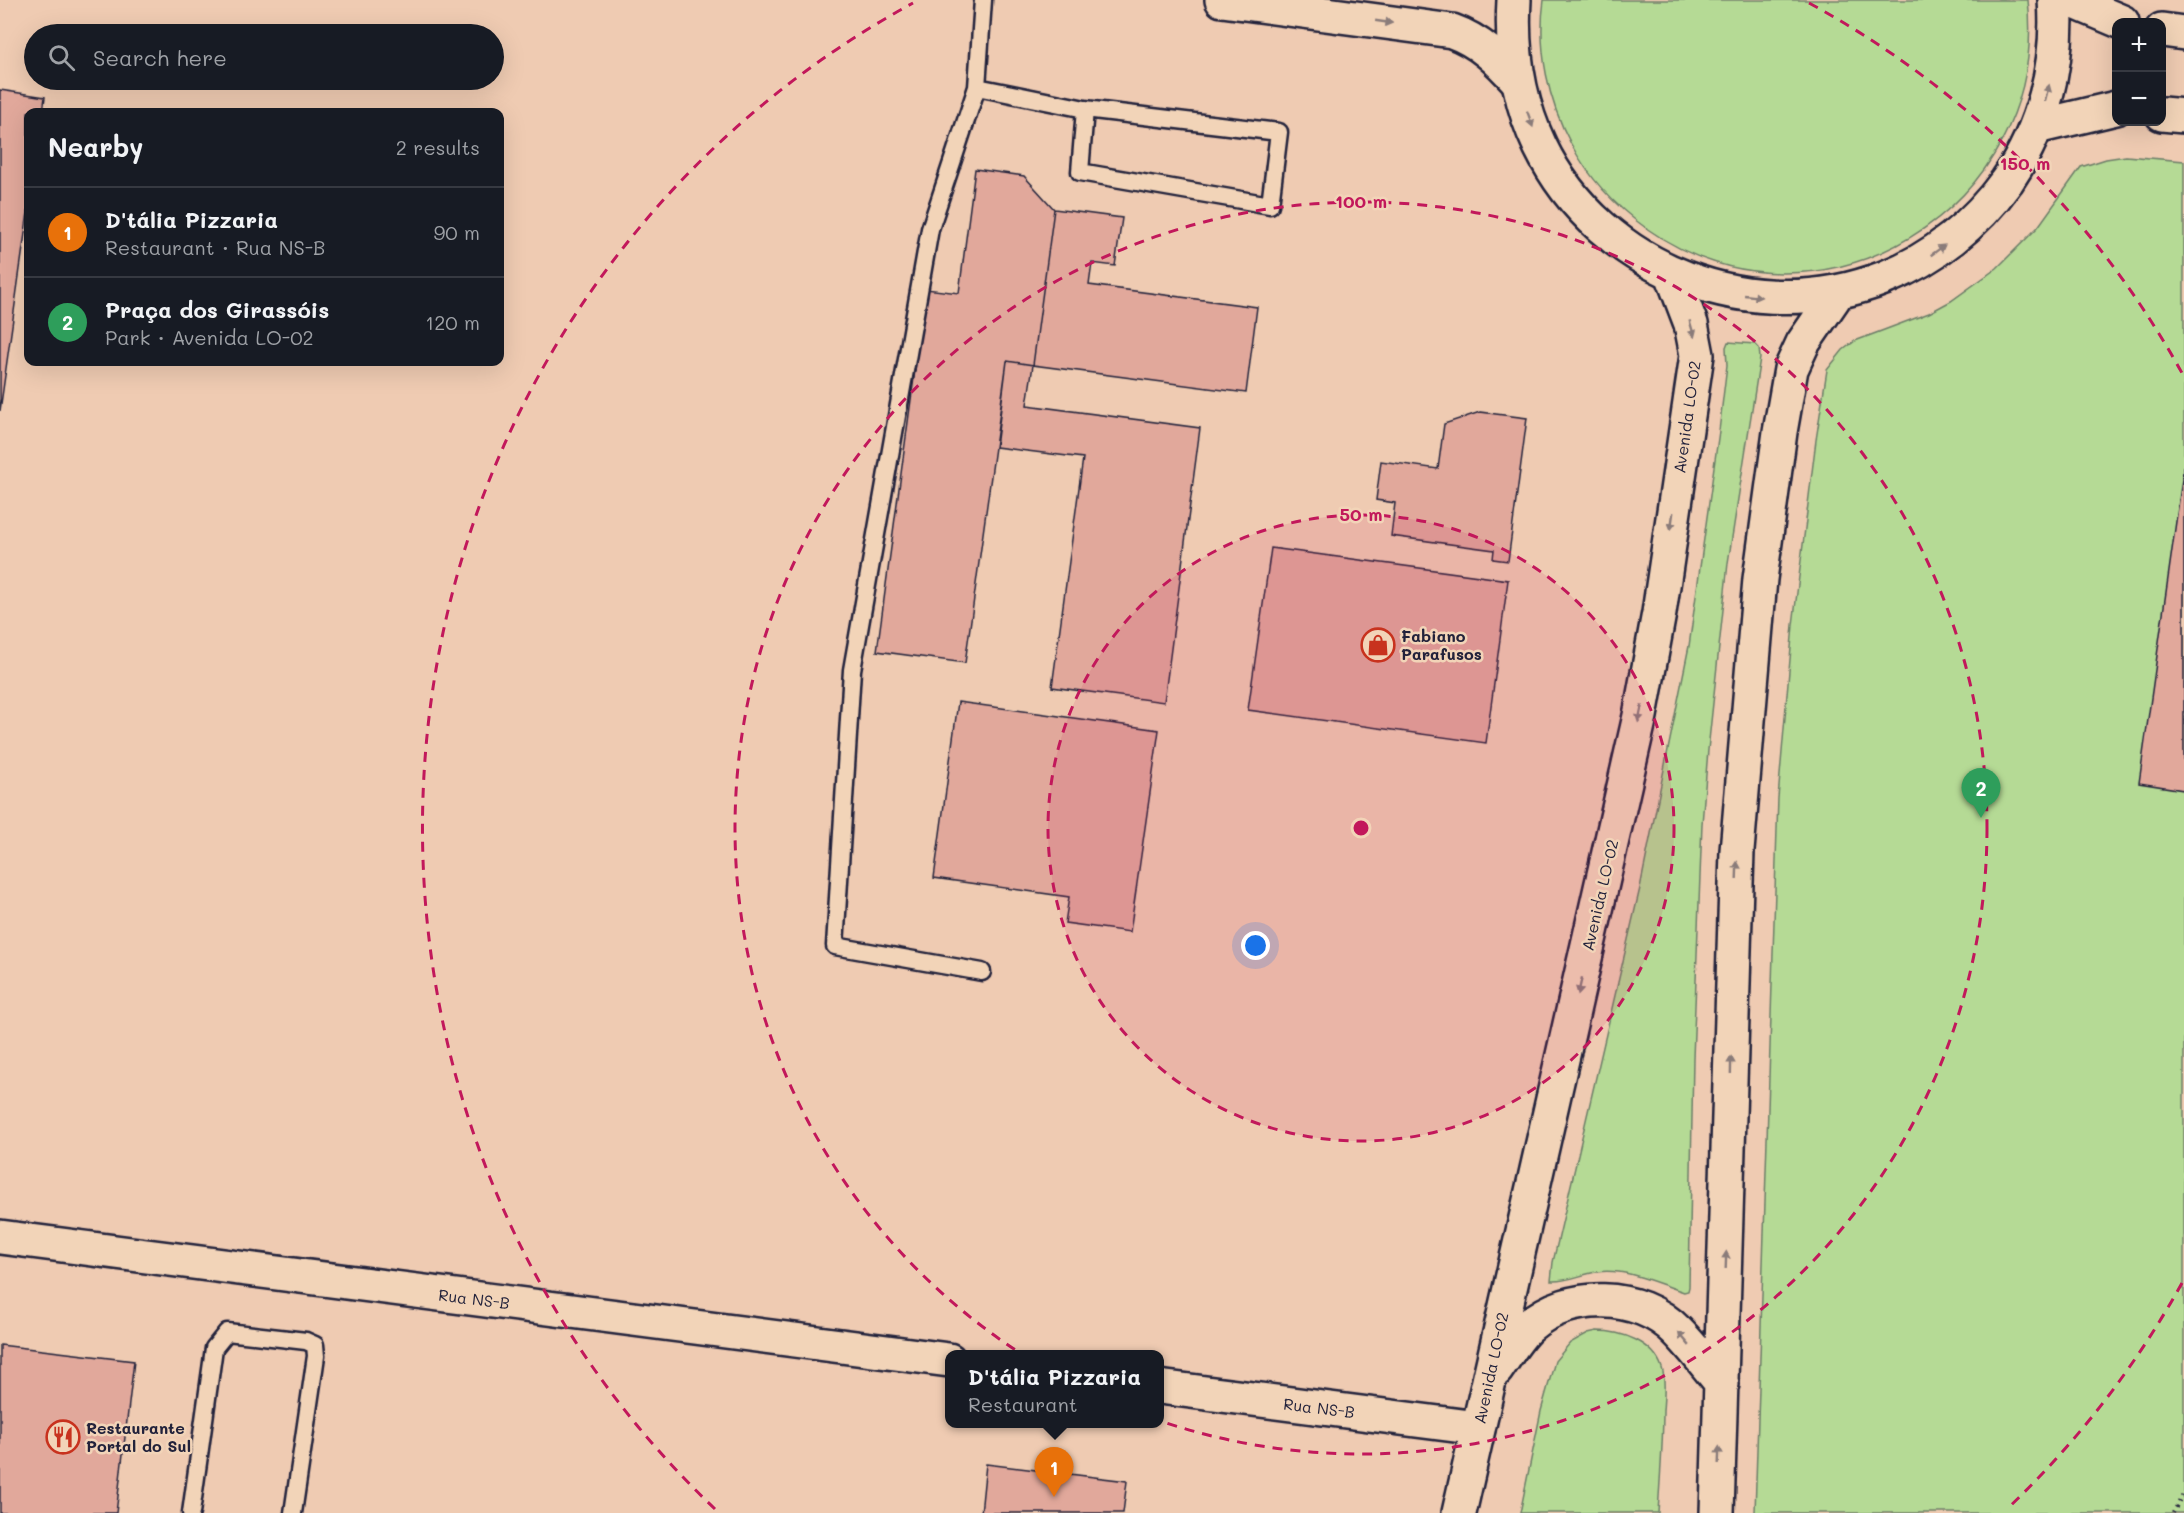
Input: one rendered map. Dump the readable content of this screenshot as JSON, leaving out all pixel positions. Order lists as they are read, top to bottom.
{
  "streets": {
    "main road": ["Avenida LO-02", "Rua NS-B"]
  },
  "crossings": [
    ["Avenida LO-02", "Rua NS-B"]
  ],
  "places": {
    "shop": ["Fabiano Parafusos"],
    "restaurant": ["Restaurante Portal do Sul"]
  },
  "page": {
    "map_buttons": ["+", "−"],
    "search": "Search here",
    "heading": ["Nearby", "2 results"],
    "list": [
      {
        "mark": "1",
        "name": "D'tália Pizzaria",
        "note": "Restaurant · Rua NS-B",
        "value": "90 m"
      },
      {
        "mark": "2",
        "name": "Praça dos Girassóis",
        "note": "Park · Avenida LO-02",
        "value": "120 m"
      }
    ],
    "pins": ["2", "1"],
    "popup": ["D'tália Pizzaria", "Restaurant"]
  },
  "rings": ["150 m", "100 m", "50 m"]
}
